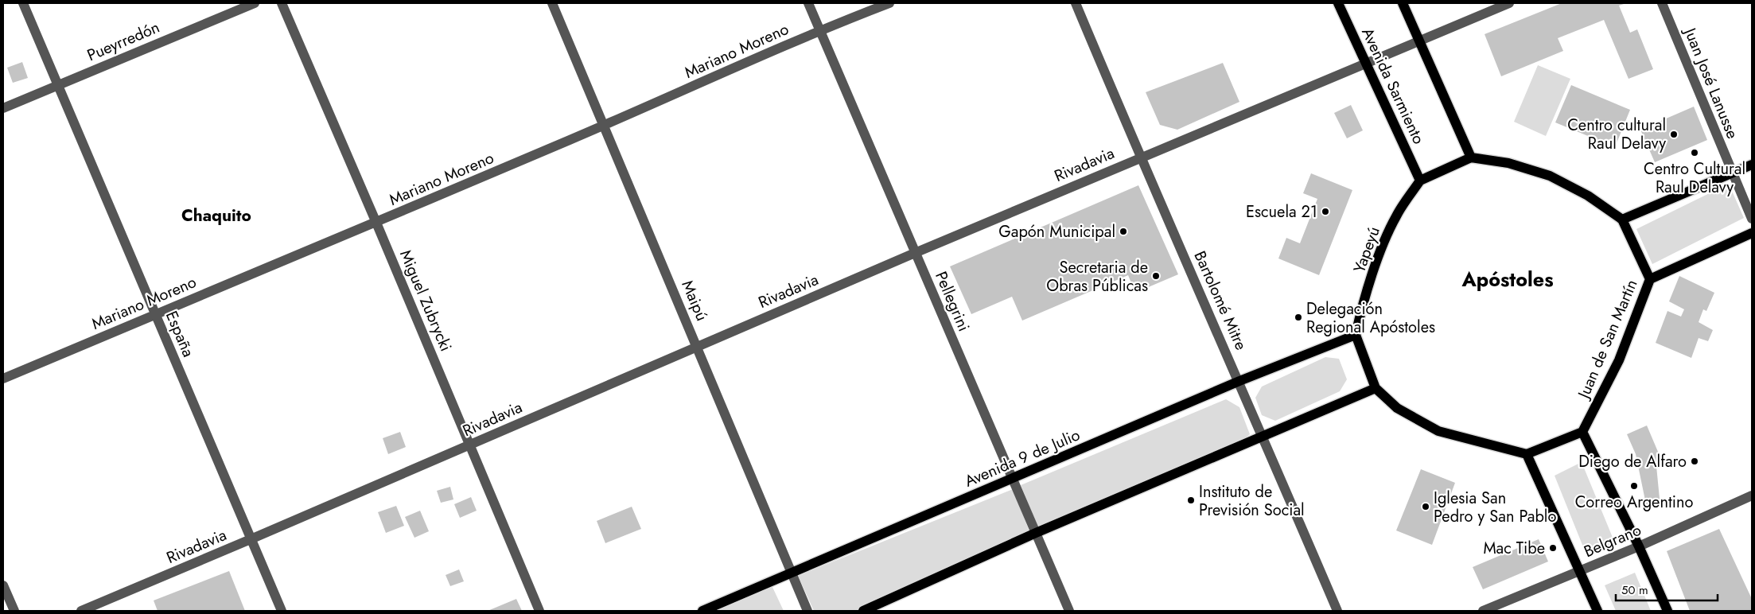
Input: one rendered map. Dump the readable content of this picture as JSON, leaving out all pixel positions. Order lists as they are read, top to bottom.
{
  "streets": {
    "main road": [
      "Avenida Sarmiento",
      "Yapeyú",
      "Juan de San Martín",
      "Avenida 9 de Julio"
    ],
    "street": [
      "Pueyrredón",
      "Mariano Moreno",
      "Juan José Lanusse",
      "Rivadavia",
      "Miguel Zubrycki",
      "Maipú",
      "Bartolomé Mitre",
      "Pellegrini",
      "España",
      "Belgrano"
    ]
  },
  "crossings": [
    ["Pueyrredón", "España"],
    ["Mariano Moreno", "Miguel Zubrycki"],
    ["Mariano Moreno", "Maipú"],
    ["Mariano Moreno", "Pellegrini"],
    ["Mariano Moreno", "España"],
    ["Avenida Sarmiento", "Rivadavia"],
    ["Avenida Sarmiento", "Yapeyú"],
    ["Rivadavia", "Miguel Zubrycki"],
    ["Rivadavia", "Maipú"],
    ["Rivadavia", "Bartolomé Mitre"],
    ["Rivadavia", "Pellegrini"],
    ["Rivadavia", "España"],
    ["Yapeyú", "Avenida 9 de Julio"],
    ["Maipú", "Avenida 9 de Julio"],
    ["Bartolomé Mitre", "Avenida 9 de Julio"],
    ["Pellegrini", "Avenida 9 de Julio"]
  ],
  "districts": ["Chaquito", "Apóstoles"],
  "places": [
    "Centro cultural Raul Delavy",
    "Centro Cultural Raul Delavy",
    "Escuela 21",
    "Gapón Municipal",
    "Secretaria de Obras Públicas",
    "Delegación Regional Apóstoles",
    "Diego de Alfaro",
    "Correo Argentino",
    "Instituto de Previsión Social",
    "Iglesia San Pedro y San Pablo",
    "Mac Tibe"
  ],
  "scale_bar": "50 m"
}
